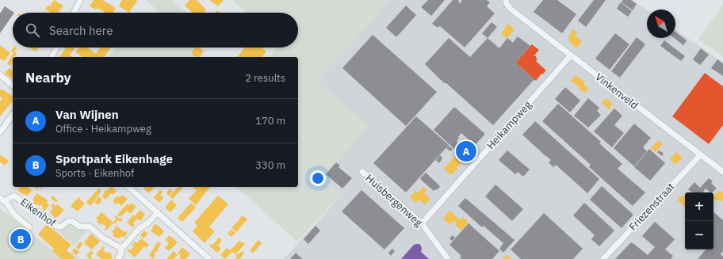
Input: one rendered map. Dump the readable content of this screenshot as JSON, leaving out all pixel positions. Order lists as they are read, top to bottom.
{
  "streets": {
    "street": [
      "Vinkenveld",
      "Heikampweg",
      "Huisbergenweg",
      "Friezenstraat",
      "Eikenhof"
    ]
  },
  "crossings": [
    ["Vinkenveld", "Heikampweg"],
    ["Vinkenveld", "Friezenstraat"],
    ["Heikampweg", "Huisbergenweg"]
  ],
  "north": "top left",
  "page": {
    "search": "Search here",
    "heading": ["Nearby", "2 results"],
    "list": [
      {
        "mark": "A",
        "name": "Van Wijnen",
        "note": "Office · Heikampweg",
        "value": "170 m"
      },
      {
        "mark": "B",
        "name": "Sportpark Eikenhage",
        "note": "Sports · Eikenhof",
        "value": "330 m"
      }
    ],
    "pins": ["A", "B"],
    "map_buttons": ["+", "−"]
  }
}
